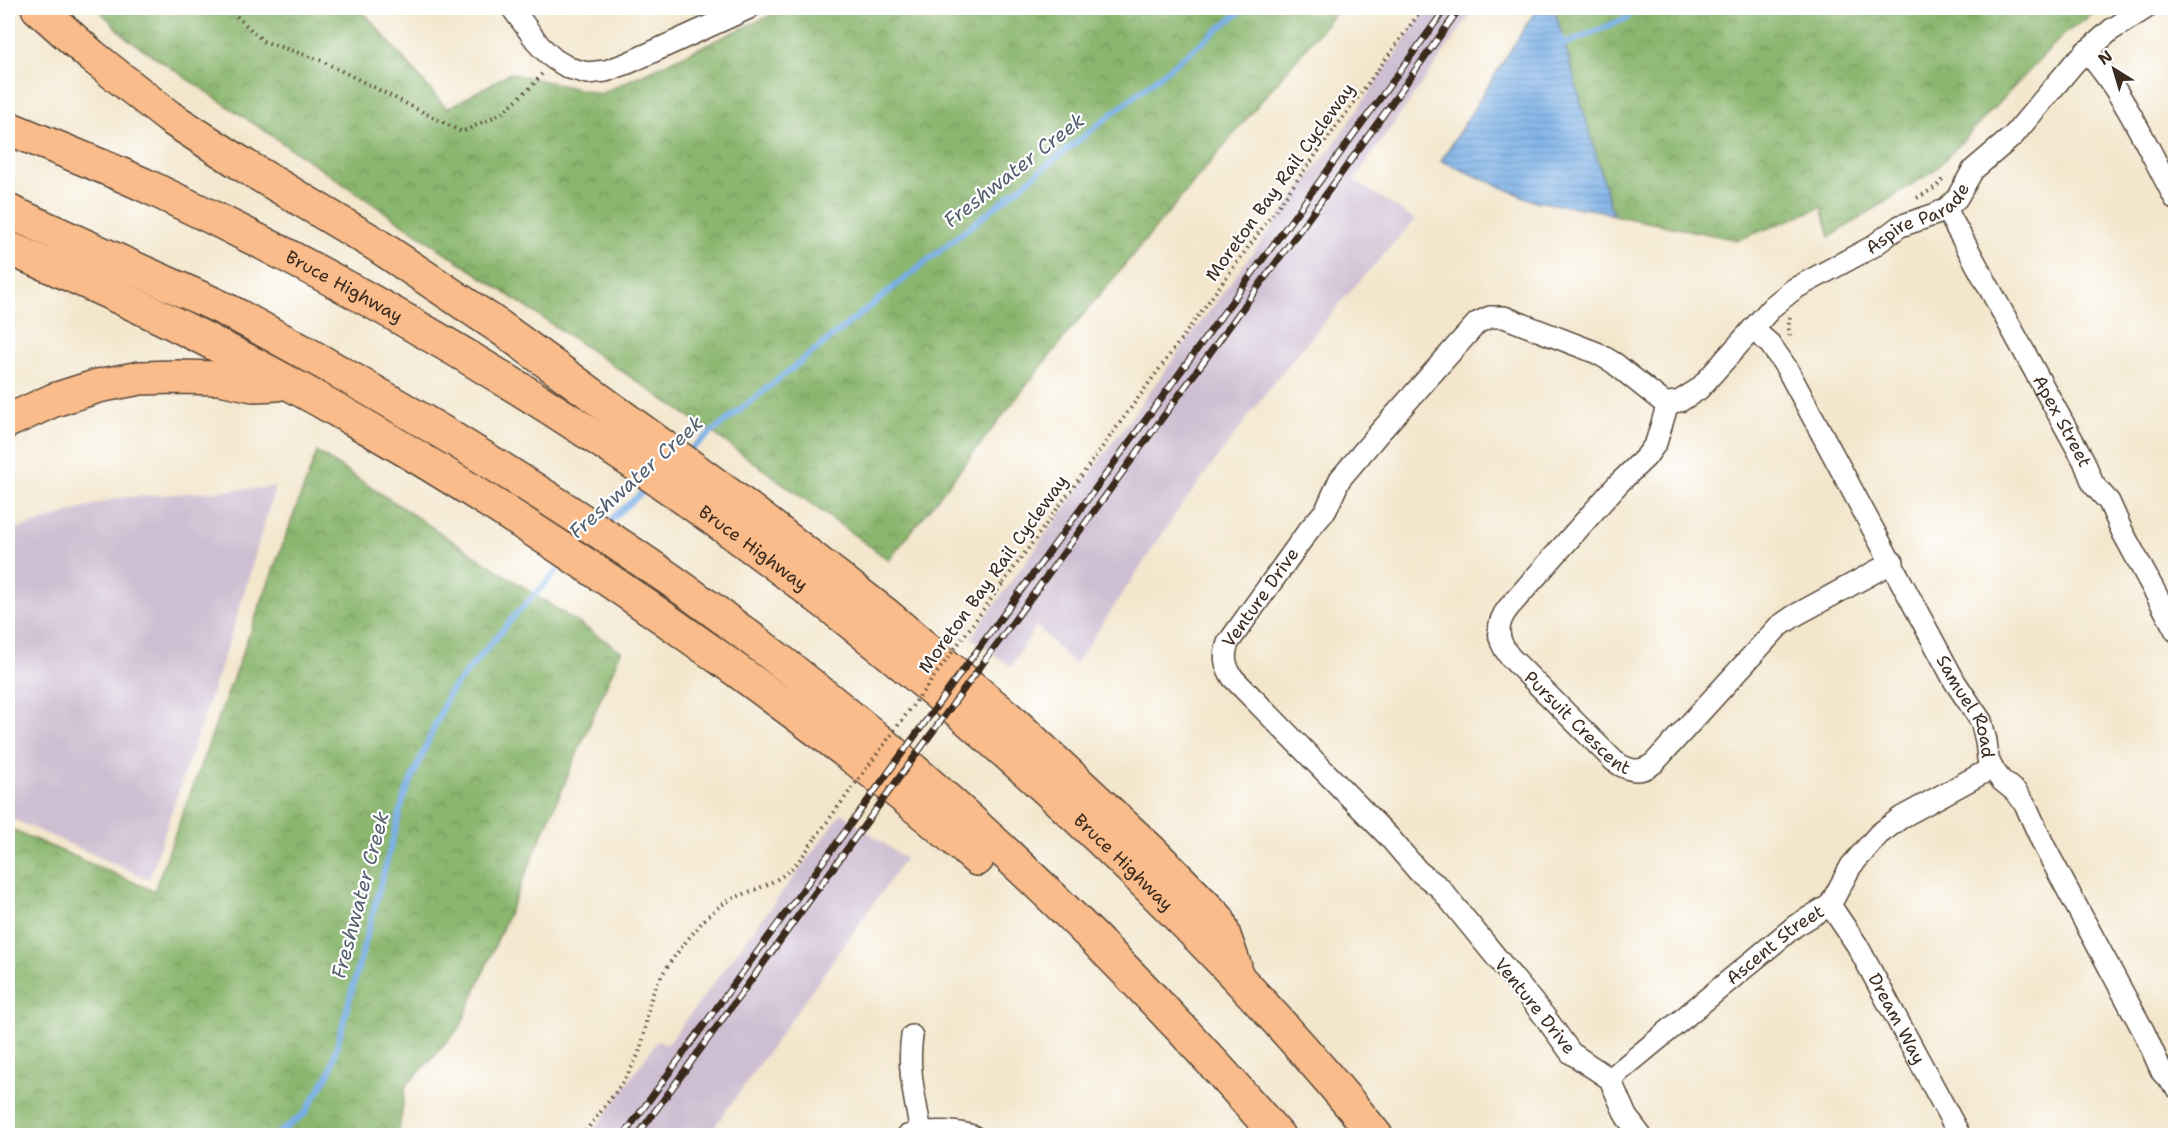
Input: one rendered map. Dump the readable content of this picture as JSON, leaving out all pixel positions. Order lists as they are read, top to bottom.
{
  "streets": {
    "highway": ["Bruce Highway"],
    "street": [
      "Aspire Parade",
      "Apex Street",
      "Venture Drive",
      "Samuel Road",
      "Pursuit Crescent",
      "Ascent Street",
      "Dream Way"
    ],
    "path": ["Moreton Bay Rail Cycleway"]
  },
  "crossings": [
    ["Aspire Parade", "Apex Street"],
    ["Aspire Parade", "Venture Drive"],
    ["Aspire Parade", "Samuel Road"],
    ["Aspire Parade", "Pursuit Crescent"],
    ["Venture Drive", "Pursuit Crescent"],
    ["Venture Drive", "Ascent Street"],
    ["Samuel Road", "Pursuit Crescent"],
    ["Samuel Road", "Ascent Street"],
    ["Ascent Street", "Dream Way"]
  ],
  "water": ["Freshwater Creek"],
  "north": "top left"
}
